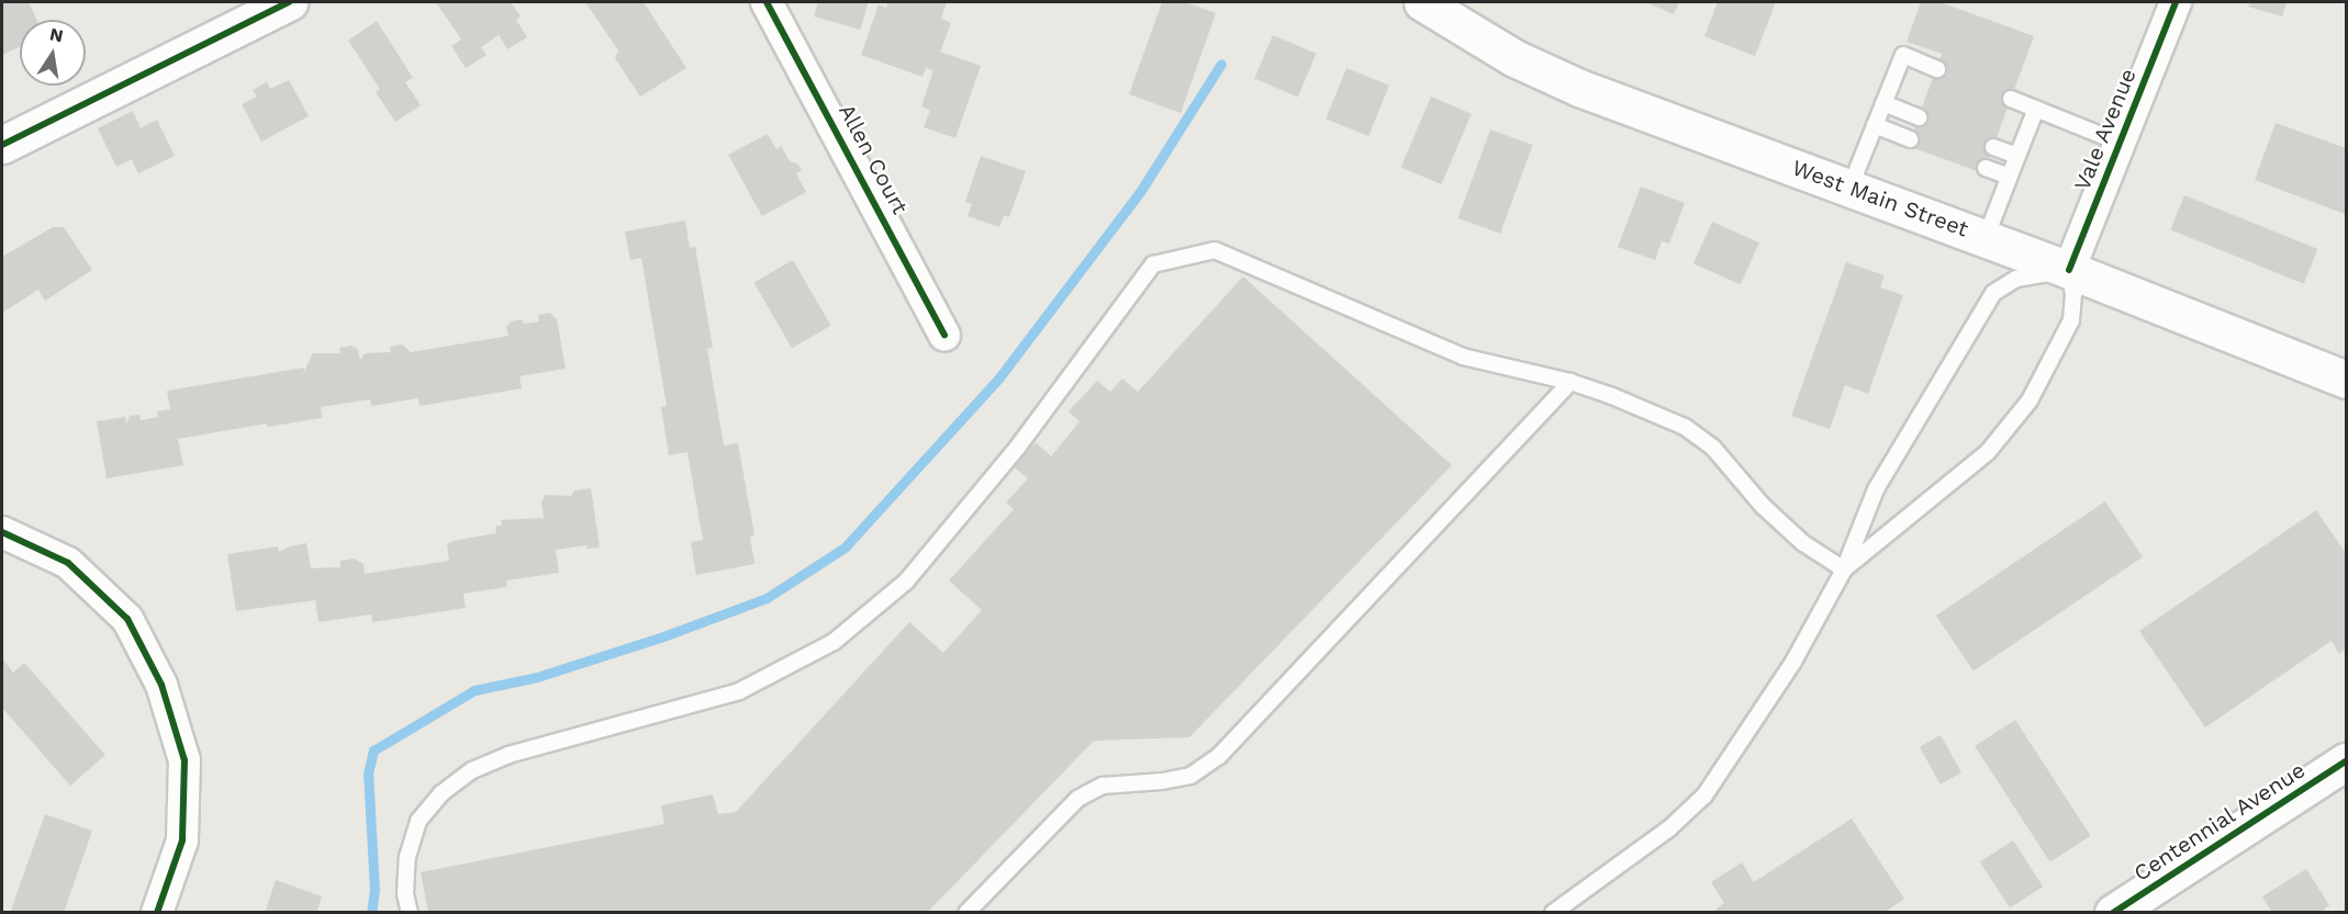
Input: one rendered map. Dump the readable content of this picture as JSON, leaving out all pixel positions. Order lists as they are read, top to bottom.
{
  "streets": {
    "main road": ["West Main Street", "Centennial Avenue"],
    "street": ["Vale Avenue", "Allen Court"]
  },
  "crossings": [
    ["Vale Avenue", "West Main Street"]
  ],
  "north": "top"
}
